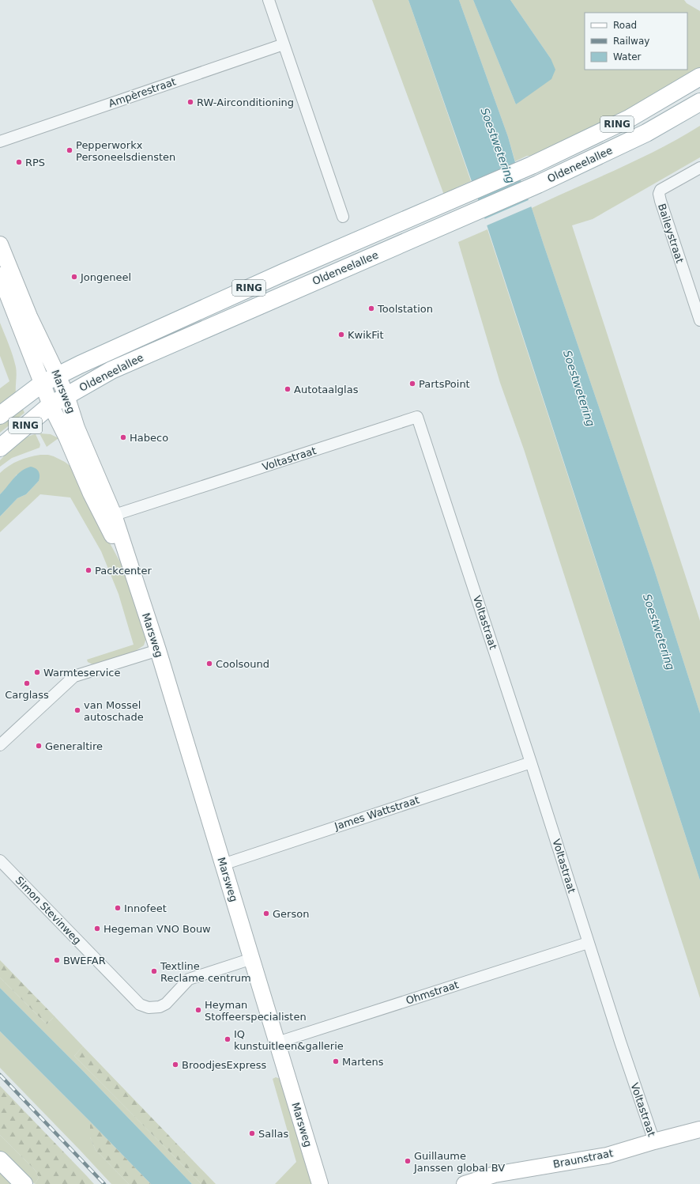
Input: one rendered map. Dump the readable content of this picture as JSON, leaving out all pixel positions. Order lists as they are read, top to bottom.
{
  "streets": {
    "main road": ["RING", "Oldeneelallee"],
    "street": [
      "Ampèrestraat",
      "Baileystraat",
      "Marsweg",
      "Voltastraat",
      "James Wattstraat",
      "Simon Stevinweg",
      "Ohmstraat",
      "Braunstraat"
    ]
  },
  "crossings": [
    ["Oldeneelallee", "Marsweg"],
    ["Marsweg", "Voltastraat"],
    ["Marsweg", "James Wattstraat"],
    ["Marsweg", "Simon Stevinweg"],
    ["Marsweg", "Ohmstraat"],
    ["Voltastraat", "James Wattstraat"],
    ["Voltastraat", "Ohmstraat"],
    ["Voltastraat", "Braunstraat"]
  ],
  "water": ["Soestwetering"],
  "places": [
    "RW-Airconditioning",
    "Pepperworkx Personeelsdiensten",
    "RPS",
    "Jongeneel",
    "Toolstation",
    "KwikFit",
    "PartsPoint",
    "Autotaalglas",
    "Habeco",
    "Packcenter",
    "Coolsound",
    "Warmteservice",
    "Carglass",
    "van Mossel autoschade",
    "Generaltire",
    "Innofeet",
    "Gerson",
    "Hegeman VNO Bouw",
    "BWEFAR",
    "Textline Reclame centrum",
    "Heyman Stoffeerspecialisten",
    "IQ kunstuitleen&gallerie",
    "Martens",
    "BroodjesExpress",
    "Sallas",
    "Guillaume Janssen global BV"
  ],
  "legend": ["Road", "Railway", "Water"]
}
